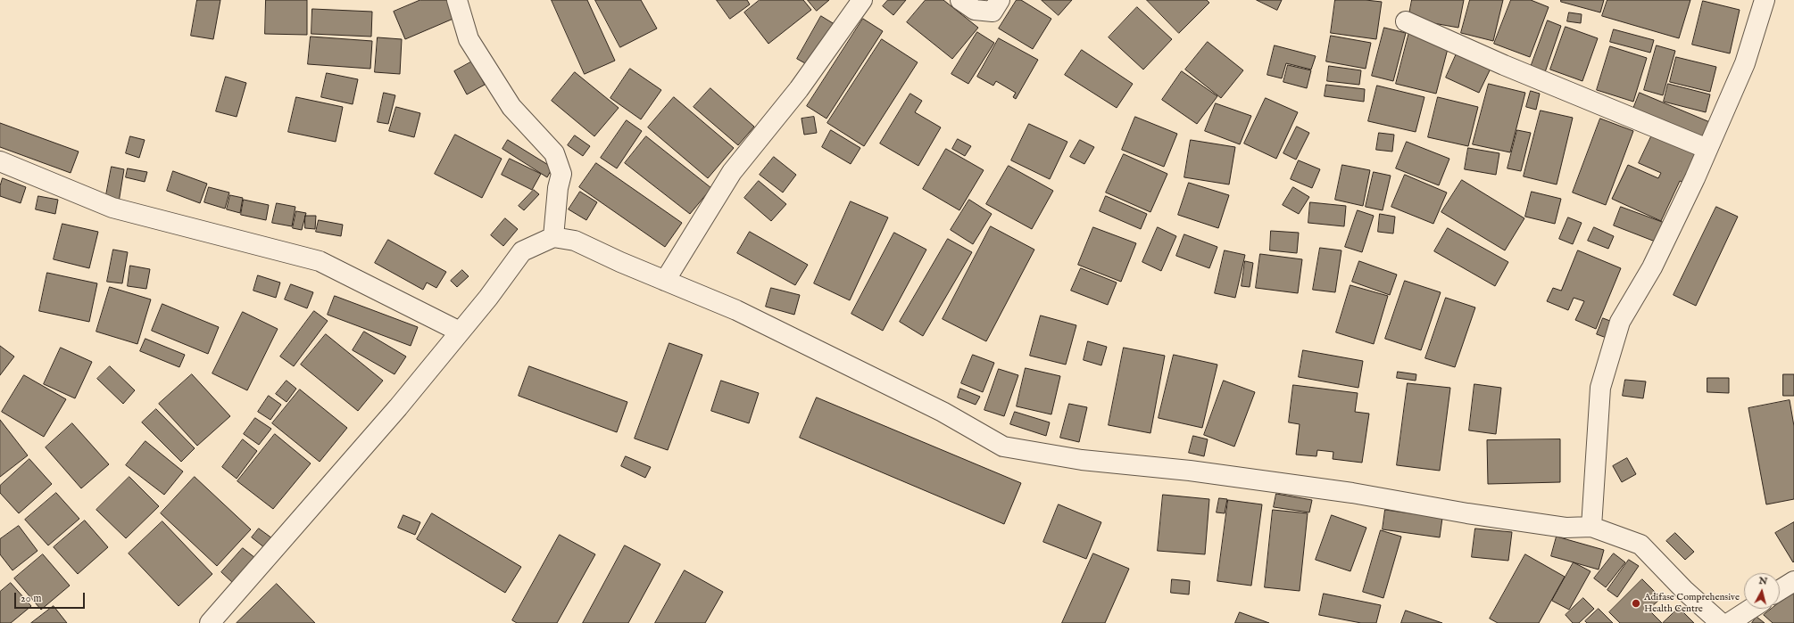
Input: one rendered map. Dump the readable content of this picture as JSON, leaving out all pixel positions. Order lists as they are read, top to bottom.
{
  "places": ["Adifase Comprehensive Health Centre"],
  "scale_bar": "20 m",
  "north": "top"
}
